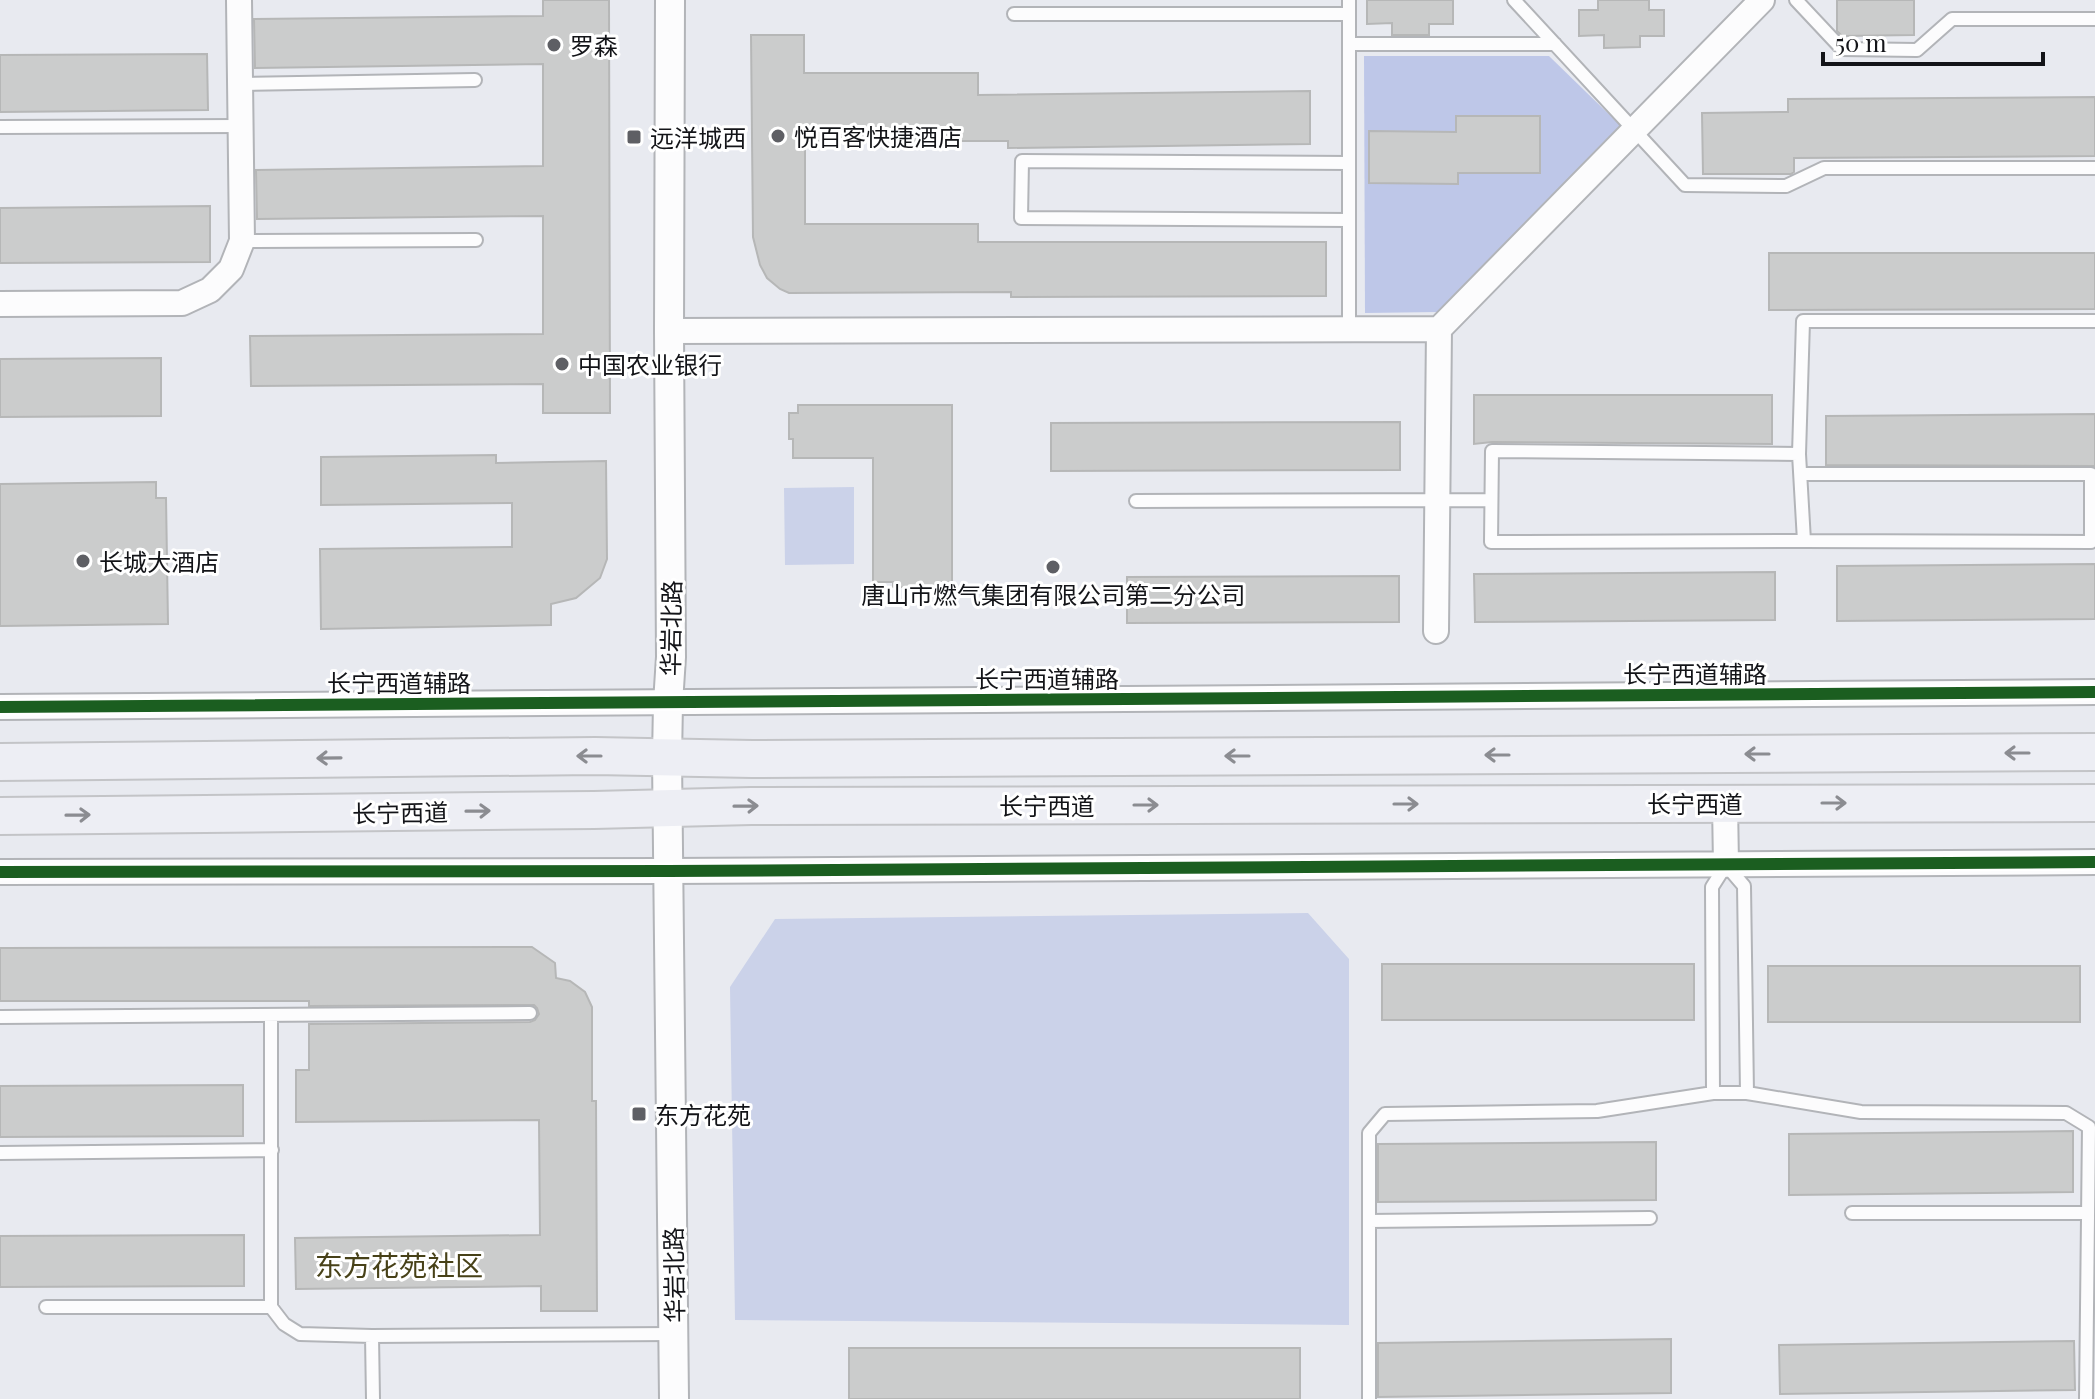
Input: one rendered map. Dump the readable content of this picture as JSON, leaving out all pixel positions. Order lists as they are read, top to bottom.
{
  "streets": {
    "main road": ["长宁西道"],
    "street": ["华岩北路", "长宁西道辅路"]
  },
  "crossings": [
    ["华岩北路", "长宁西道辅路"],
    ["华岩北路", "长宁西道"]
  ],
  "districts": ["东方花苑社区"],
  "places": {
    "other": [
      "罗森",
      "悦百客快捷酒店",
      "中国农业银行",
      "长城大酒店",
      "唐山市燃气集团有限公司第二分公司"
    ],
    "transit": ["远洋城西", "东方花苑"]
  },
  "scale_bar": "50 m"
}
